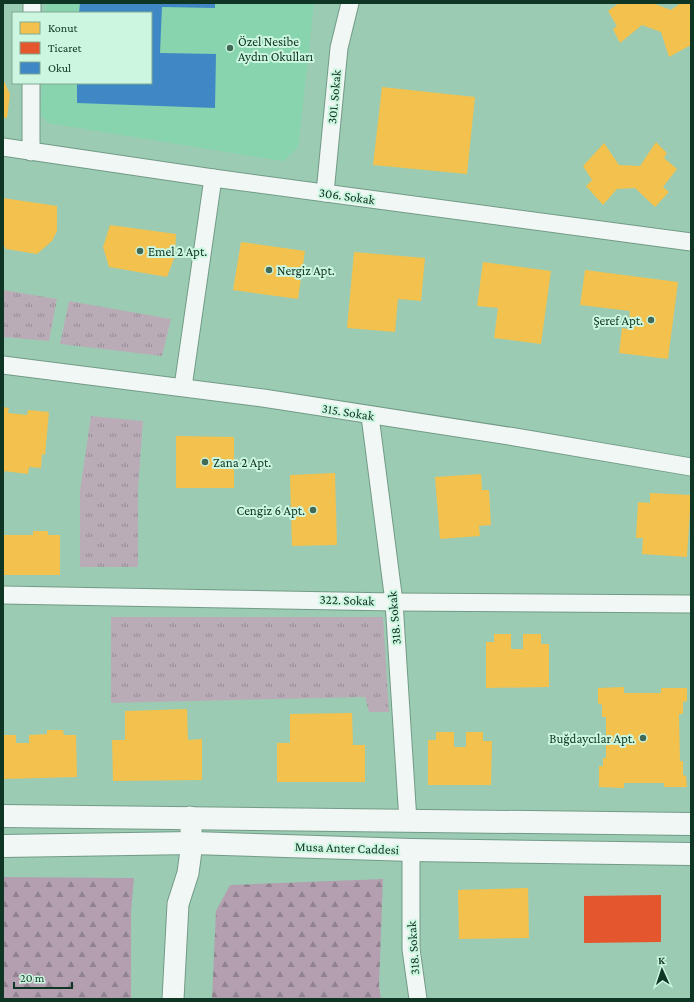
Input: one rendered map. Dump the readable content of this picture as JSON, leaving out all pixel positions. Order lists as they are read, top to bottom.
{
  "streets": {
    "main road": ["Musa Anter Caddesi"],
    "street": [
      "301. Sokak",
      "306. Sokak",
      "315. Sokak",
      "322. Sokak",
      "318. Sokak"
    ]
  },
  "crossings": [
    ["301. Sokak", "306. Sokak"],
    ["315. Sokak", "318. Sokak"],
    ["322. Sokak", "318. Sokak"],
    ["318. Sokak", "Musa Anter Caddesi"]
  ],
  "places": [
    "Özel Nesibe Aydın Okulları",
    "Emel 2 Apt.",
    "Nergiz Apt.",
    "Şeref Apt.",
    "Zana 2 Apt.",
    "Cengiz 6 Apt.",
    "Buğdaycılar Apt."
  ],
  "legend": ["Konut", "Ticaret", "Okul"],
  "scale_bar": "20 m",
  "north": "top"
}
